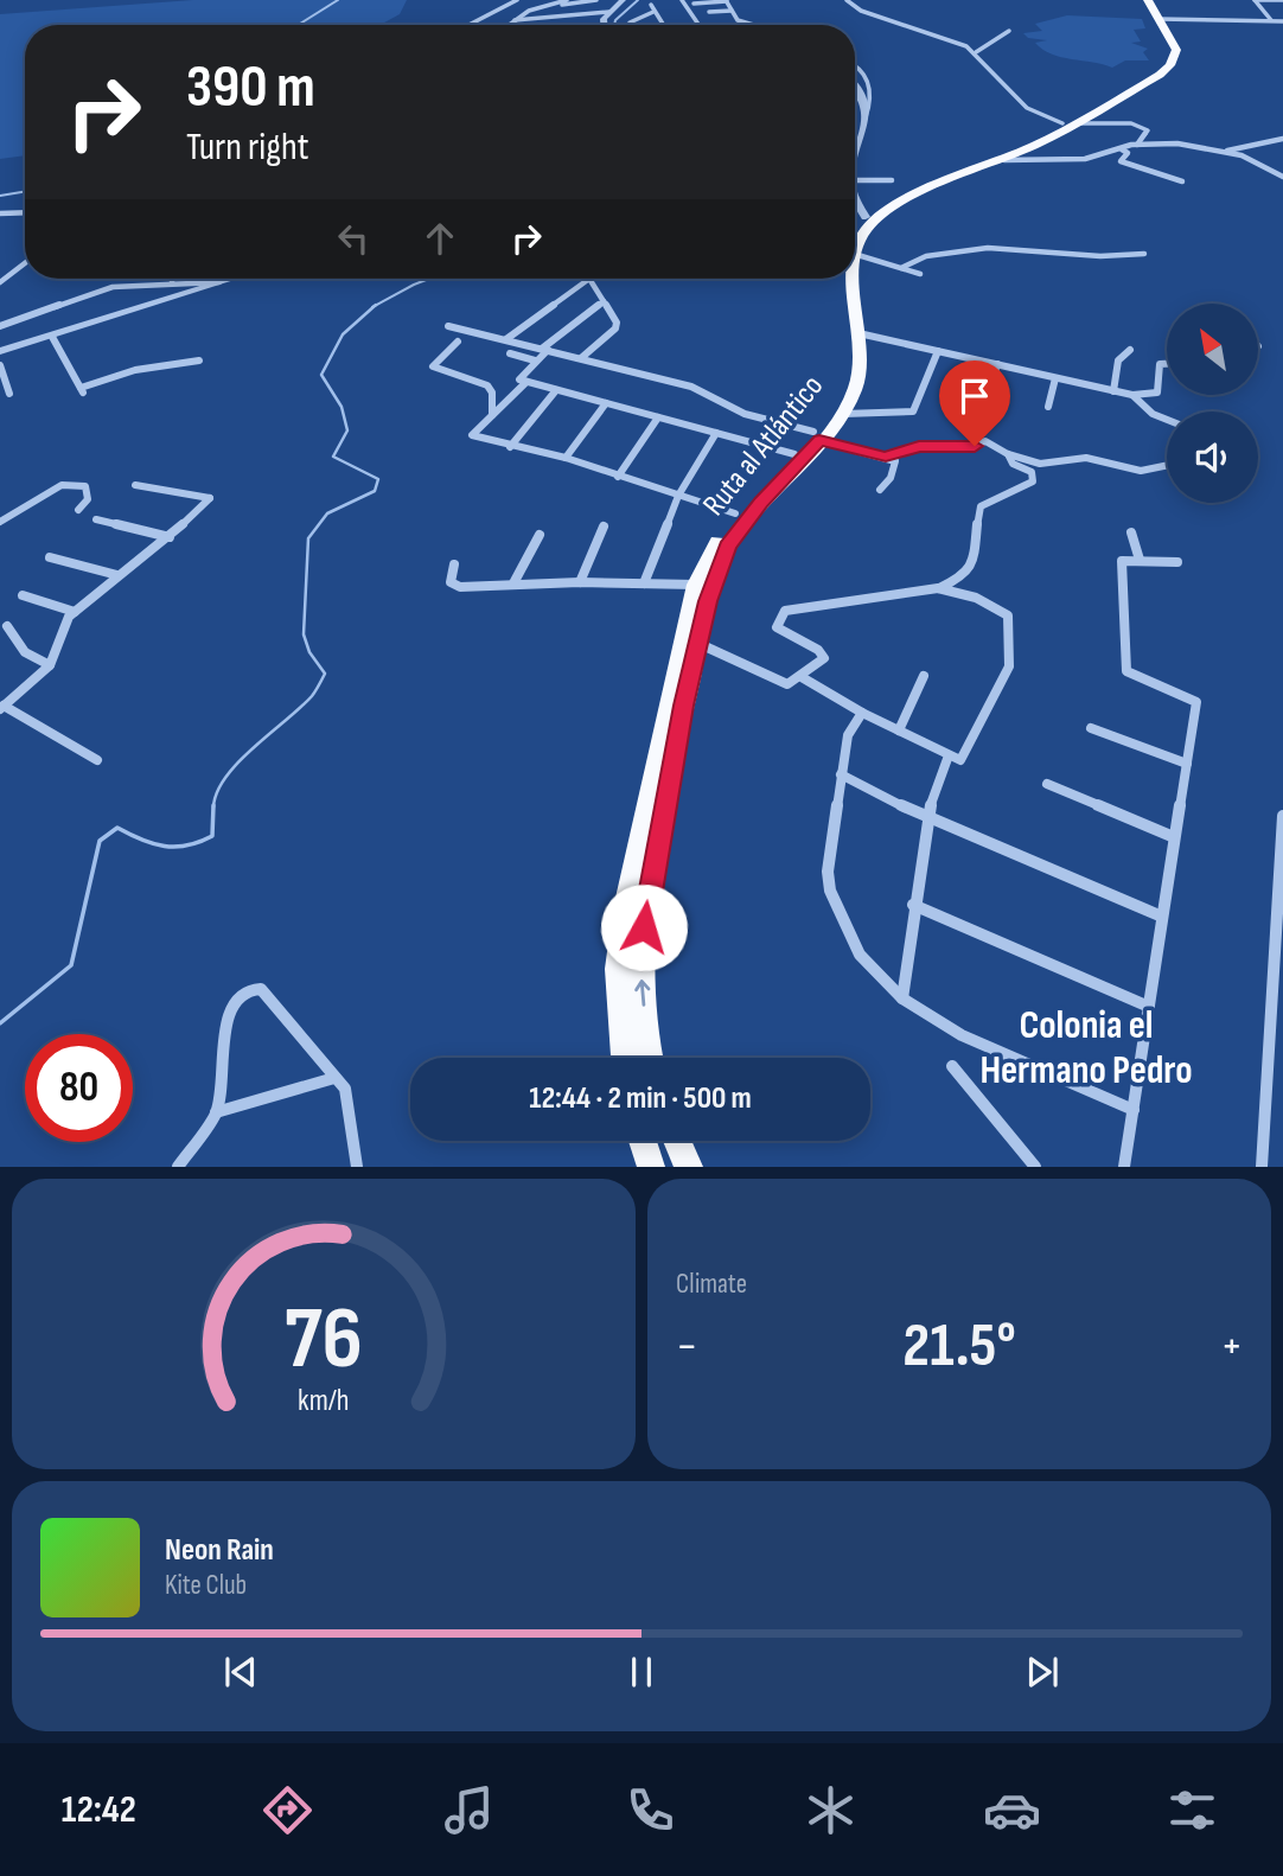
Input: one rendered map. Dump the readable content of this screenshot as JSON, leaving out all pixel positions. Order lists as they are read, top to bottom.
{
  "streets": {
    "highway": ["Ruta al Atlántico"]
  },
  "districts": ["Colonia el Hermano Pedro"],
  "north": "top left",
  "page": {
    "turn": ["390 m", "Turn right"],
    "limit": "80",
    "trip": "12:44 · 2 min · 500 m",
    "tile": "Climate",
    "heat": ["−", "21.5°", "+"],
    "song": ["Neon Rain", "Kite Club"],
    "tabs": "12:42",
    "gauge": ["76", "km/h"]
  }
}
